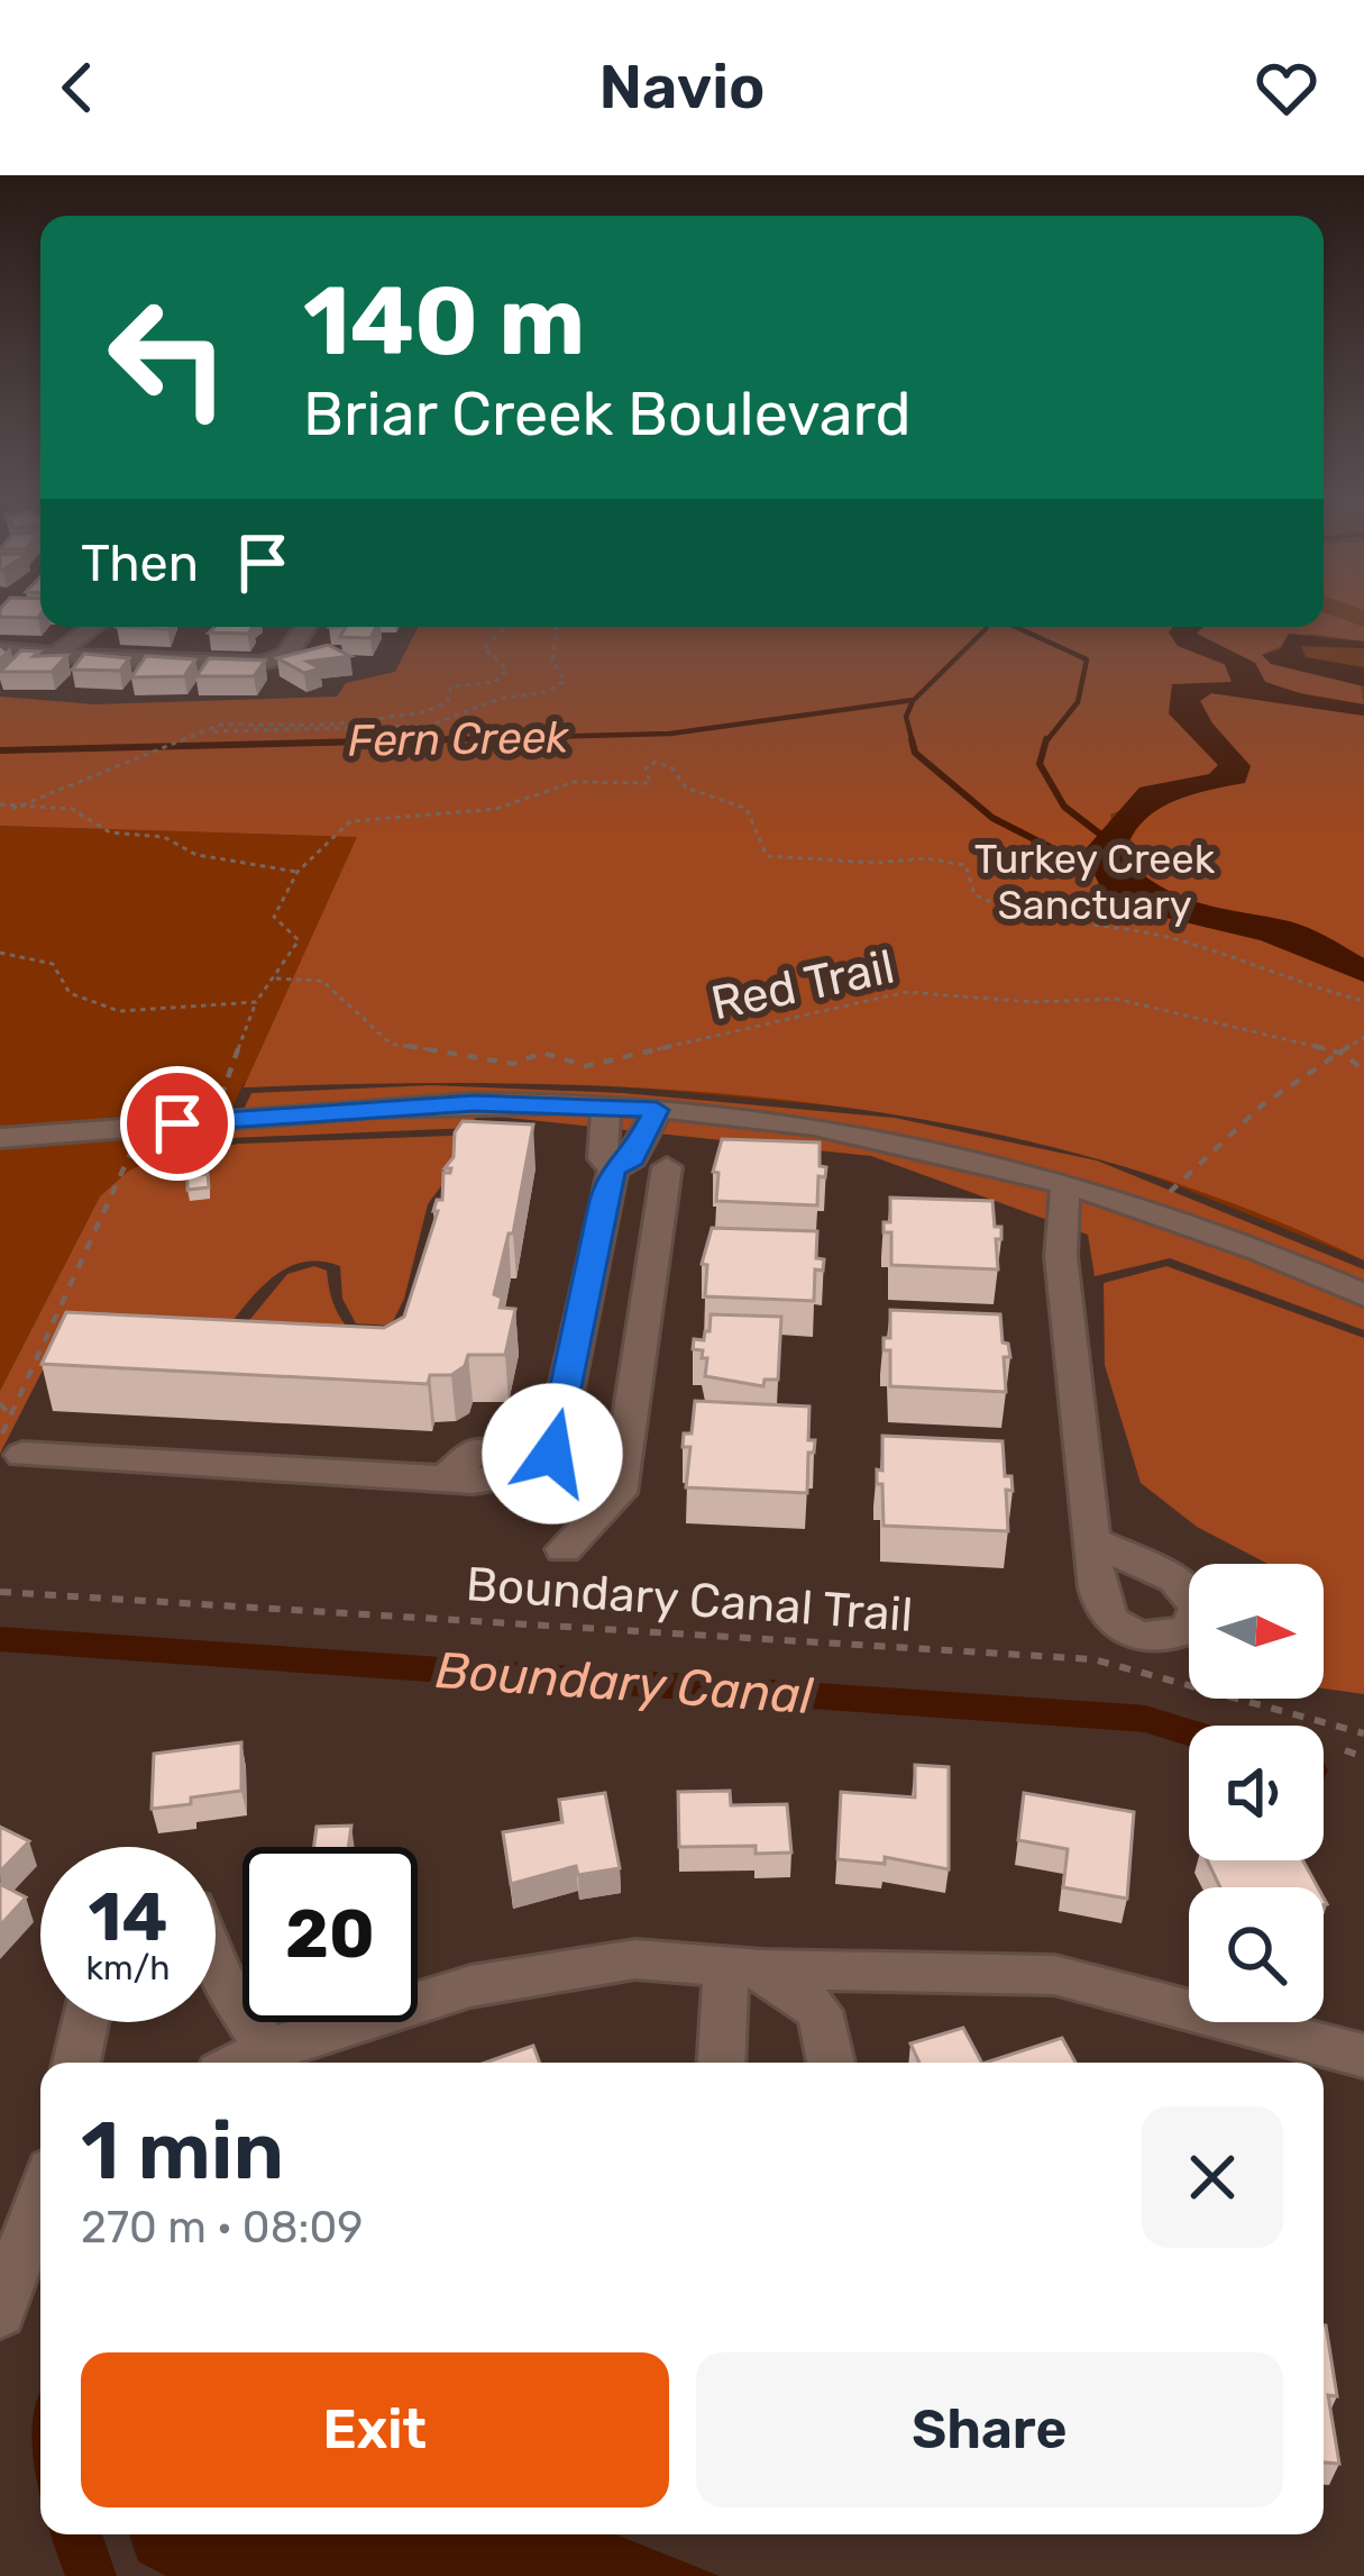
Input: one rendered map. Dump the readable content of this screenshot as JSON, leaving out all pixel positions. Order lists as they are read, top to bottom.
{
  "streets": {
    "path": ["Red Trail", "Boundary Canal Trail"]
  },
  "water": ["Fern Creek", "Boundary Canal"],
  "parks": ["Turkey Creek Sanctuary"],
  "north": "right",
  "page": {
    "header": "Navio",
    "turn": ["140 m", "Briar Creek Boulevard"],
    "then": "Then",
    "speed": "14 km/h",
    "limit": "20",
    "heading": ["1 min", "270 m · 08:09"],
    "buttons": ["Exit", "Share"]
  }
}
